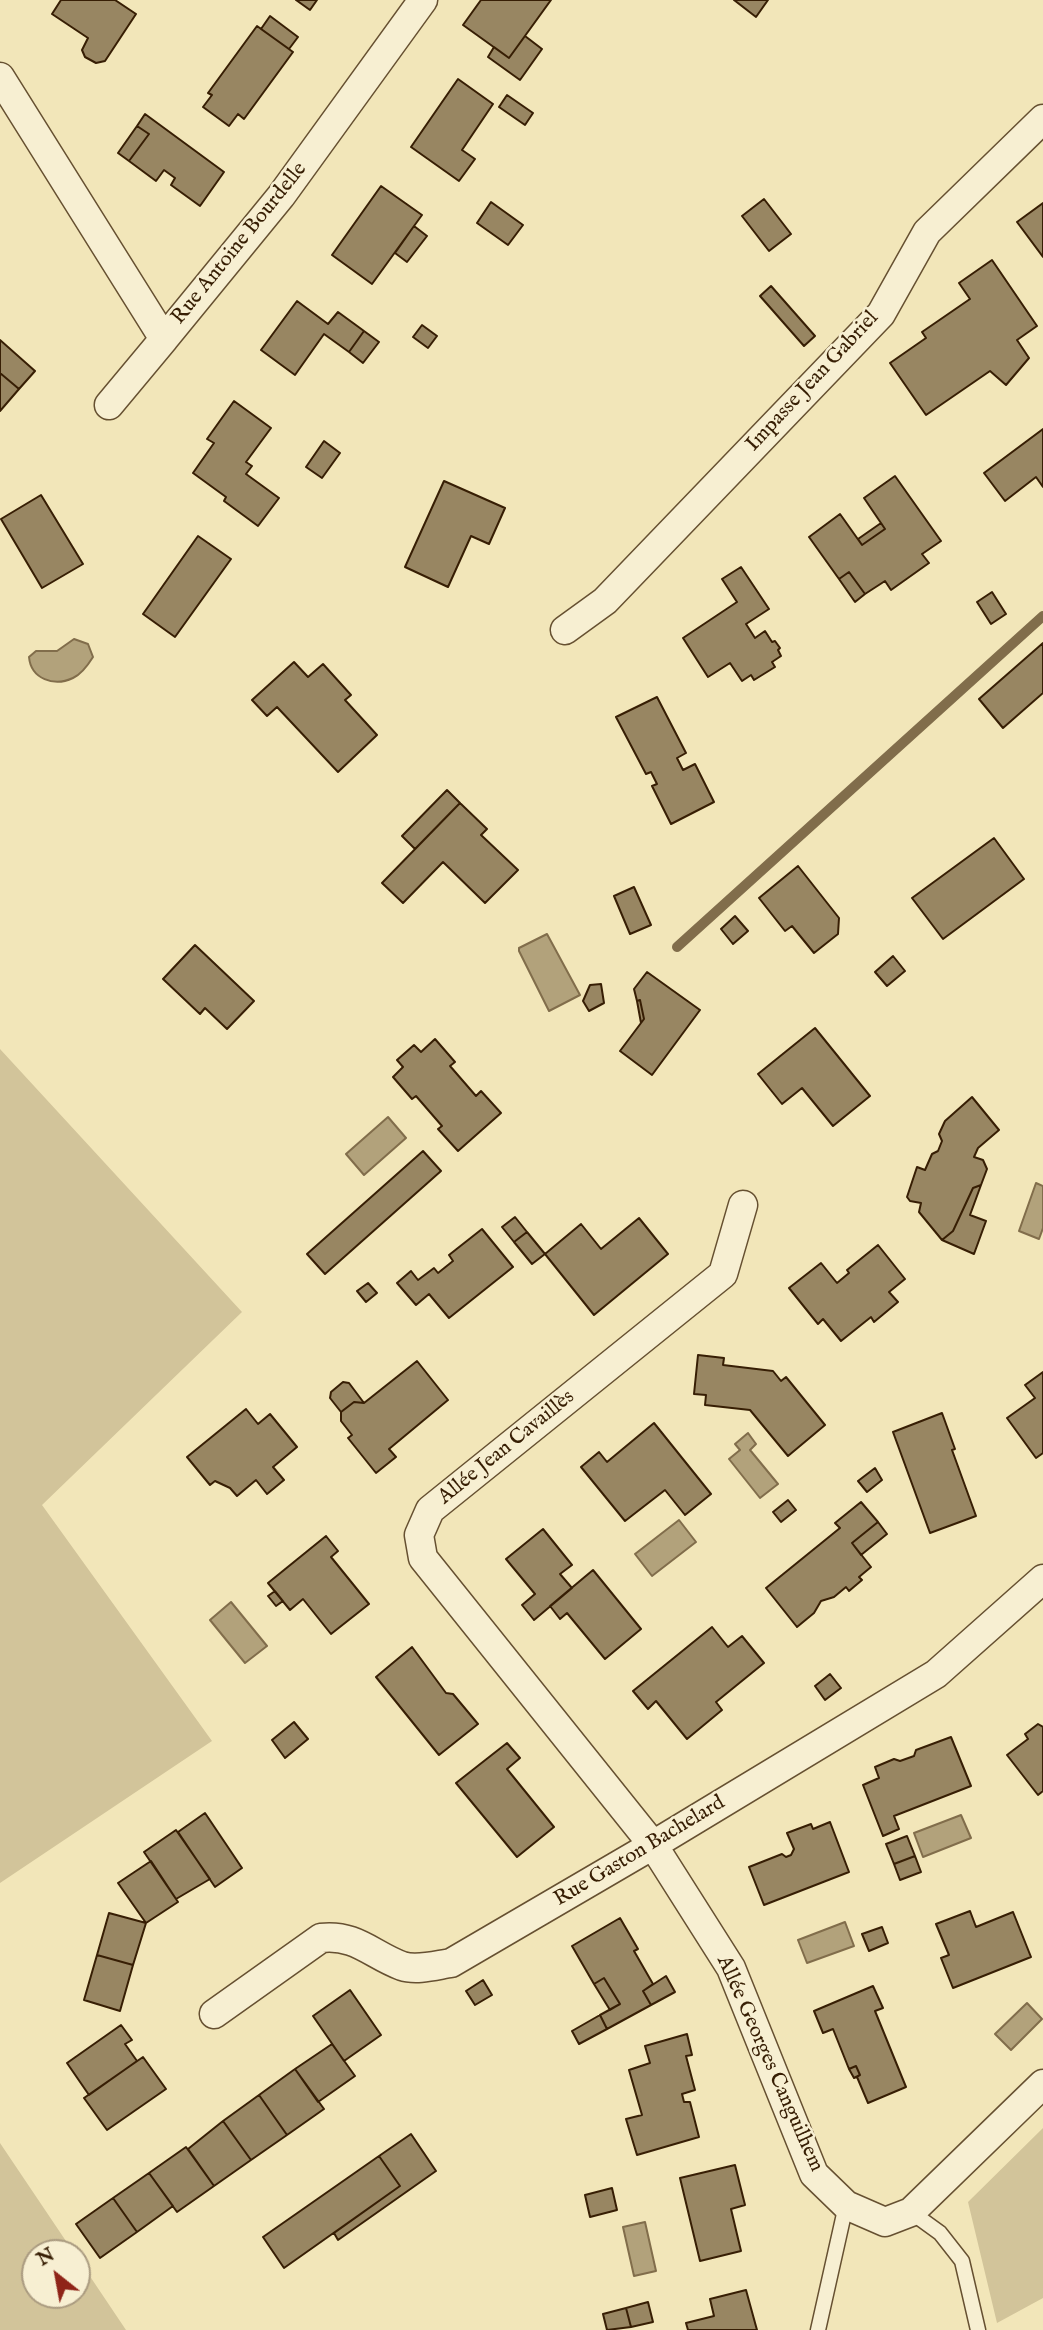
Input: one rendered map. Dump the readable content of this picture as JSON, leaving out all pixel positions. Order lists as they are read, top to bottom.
{
  "streets": {
    "street": [
      "Rue Antoine Bourdelle",
      "Impasse Jean Gabriel",
      "Allée Jean Cavaillès",
      "Rue Gaston Bachelard",
      "Allée Georges Canguilhem"
    ]
  },
  "crossings": [
    ["Allée Jean Cavaillès", "Rue Gaston Bachelard"],
    ["Allée Jean Cavaillès", "Allée Georges Canguilhem"],
    ["Rue Gaston Bachelard", "Allée Georges Canguilhem"]
  ],
  "north": "top left"
}
